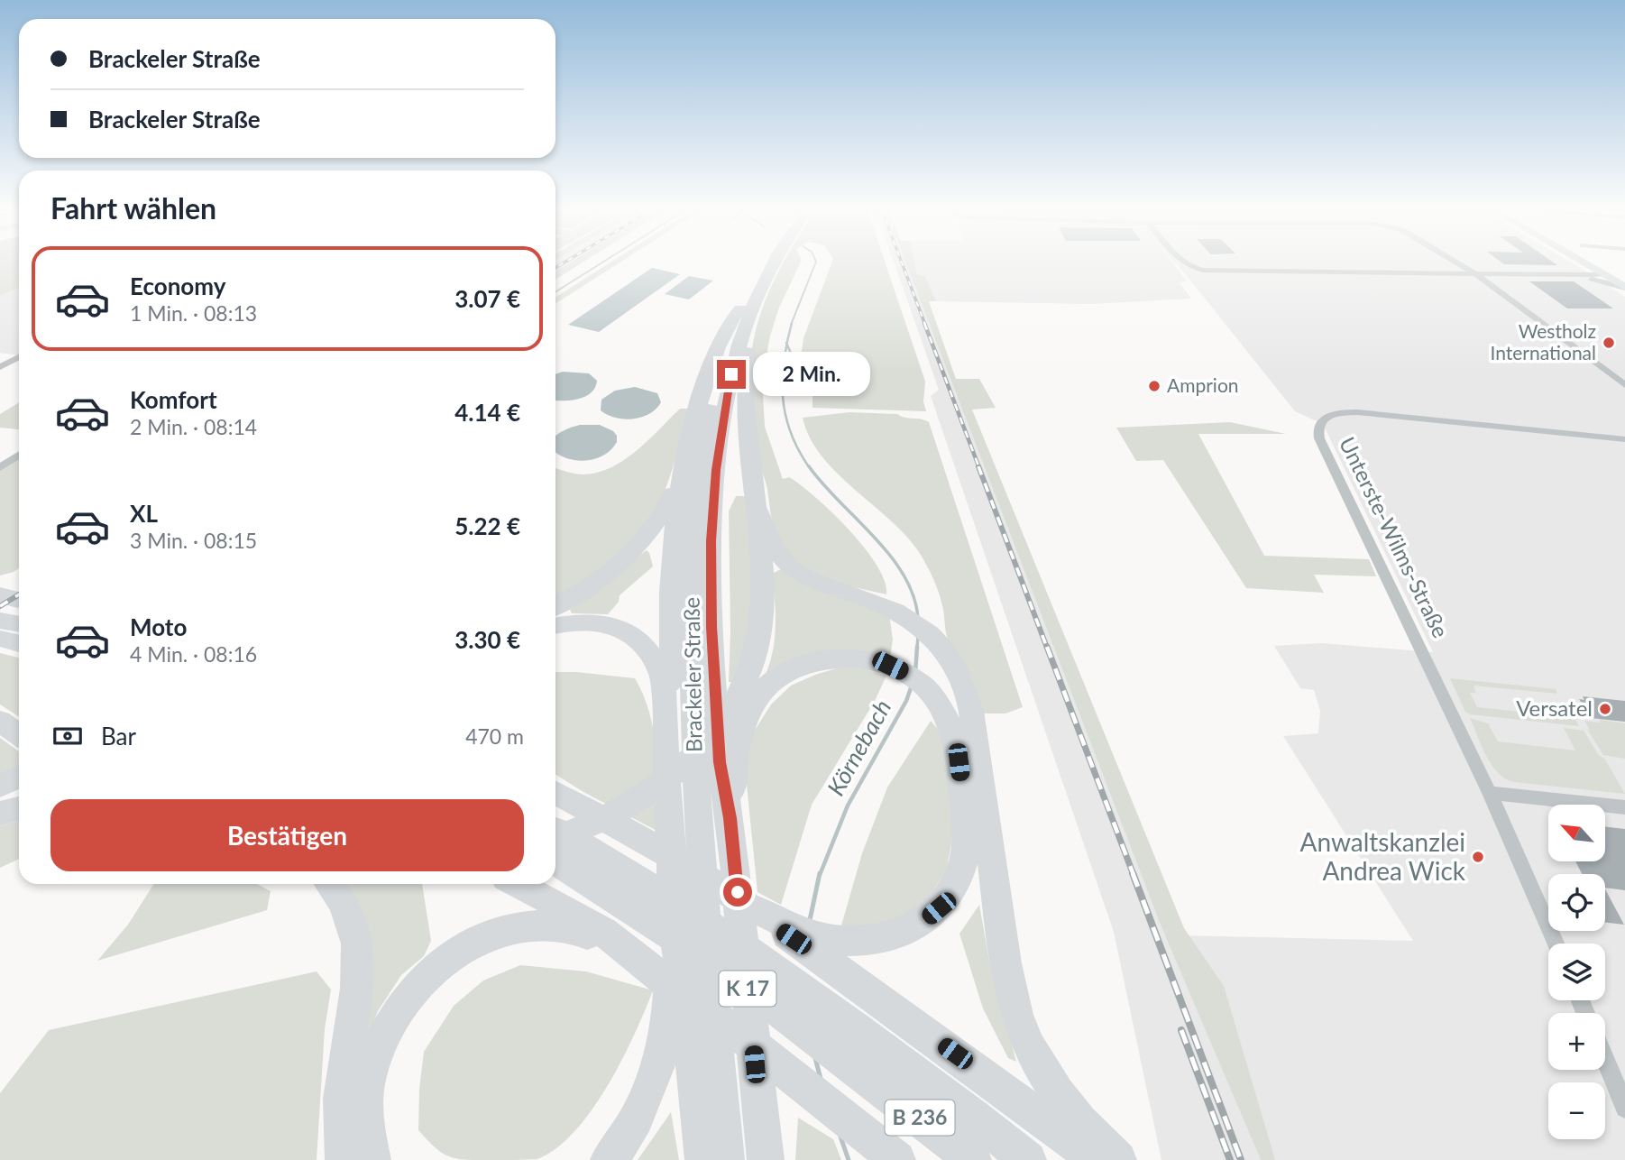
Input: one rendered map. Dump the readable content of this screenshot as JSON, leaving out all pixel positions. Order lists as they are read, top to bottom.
{
  "streets": {
    "highway": ["Brackeler Straße", "K 17", "B 236"],
    "street": ["Unterste-Wilms-Straße"]
  },
  "water": ["Körnebach"],
  "places": [
    "Westholz International",
    "Amprion",
    "Versatel",
    "Anwaltskanzlei Andrea Wick"
  ],
  "north": "top left",
  "page": {
    "banner": ["Brackeler Straße", "Brackeler Straße"],
    "heading": "Fahrt wählen",
    "list": [
      {
        "name": "Economy",
        "note": "1 Min. · 08:13",
        "value": "3.07 €"
      },
      {
        "name": "Komfort",
        "note": "2 Min. · 08:14",
        "value": "4.14 €"
      },
      {
        "name": "XL",
        "note": "3 Min. · 08:15",
        "value": "5.22 €"
      },
      {
        "name": "Moto",
        "note": "4 Min. · 08:16",
        "value": "3.30 €"
      }
    ],
    "bubble": "2 Min.",
    "pay": ["Bar", "470 m"],
    "buttons": "Bestätigen",
    "map_buttons": ["+", "−"]
  }
}
